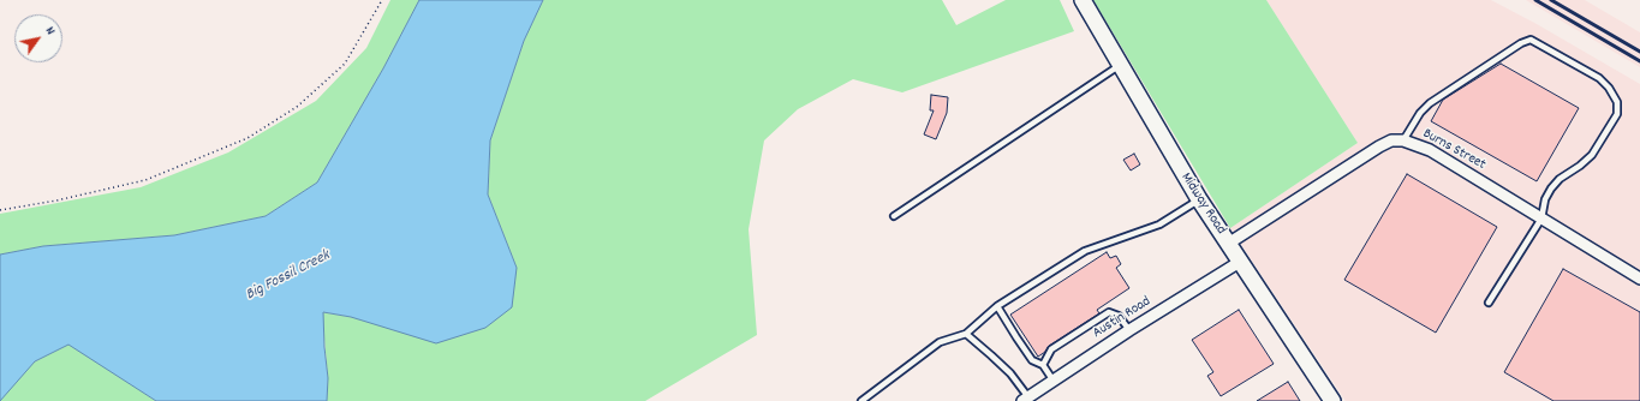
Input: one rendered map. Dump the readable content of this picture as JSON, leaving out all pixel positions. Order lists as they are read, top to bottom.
{
  "streets": {
    "main road": ["Midway Road"],
    "street": ["Burns Street", "Austin Road"]
  },
  "crossings": [
    ["Burns Street", "Midway Road"],
    ["Midway Road", "Austin Road"]
  ],
  "water": ["Big Fossil Creek"],
  "north": "top right"
}
